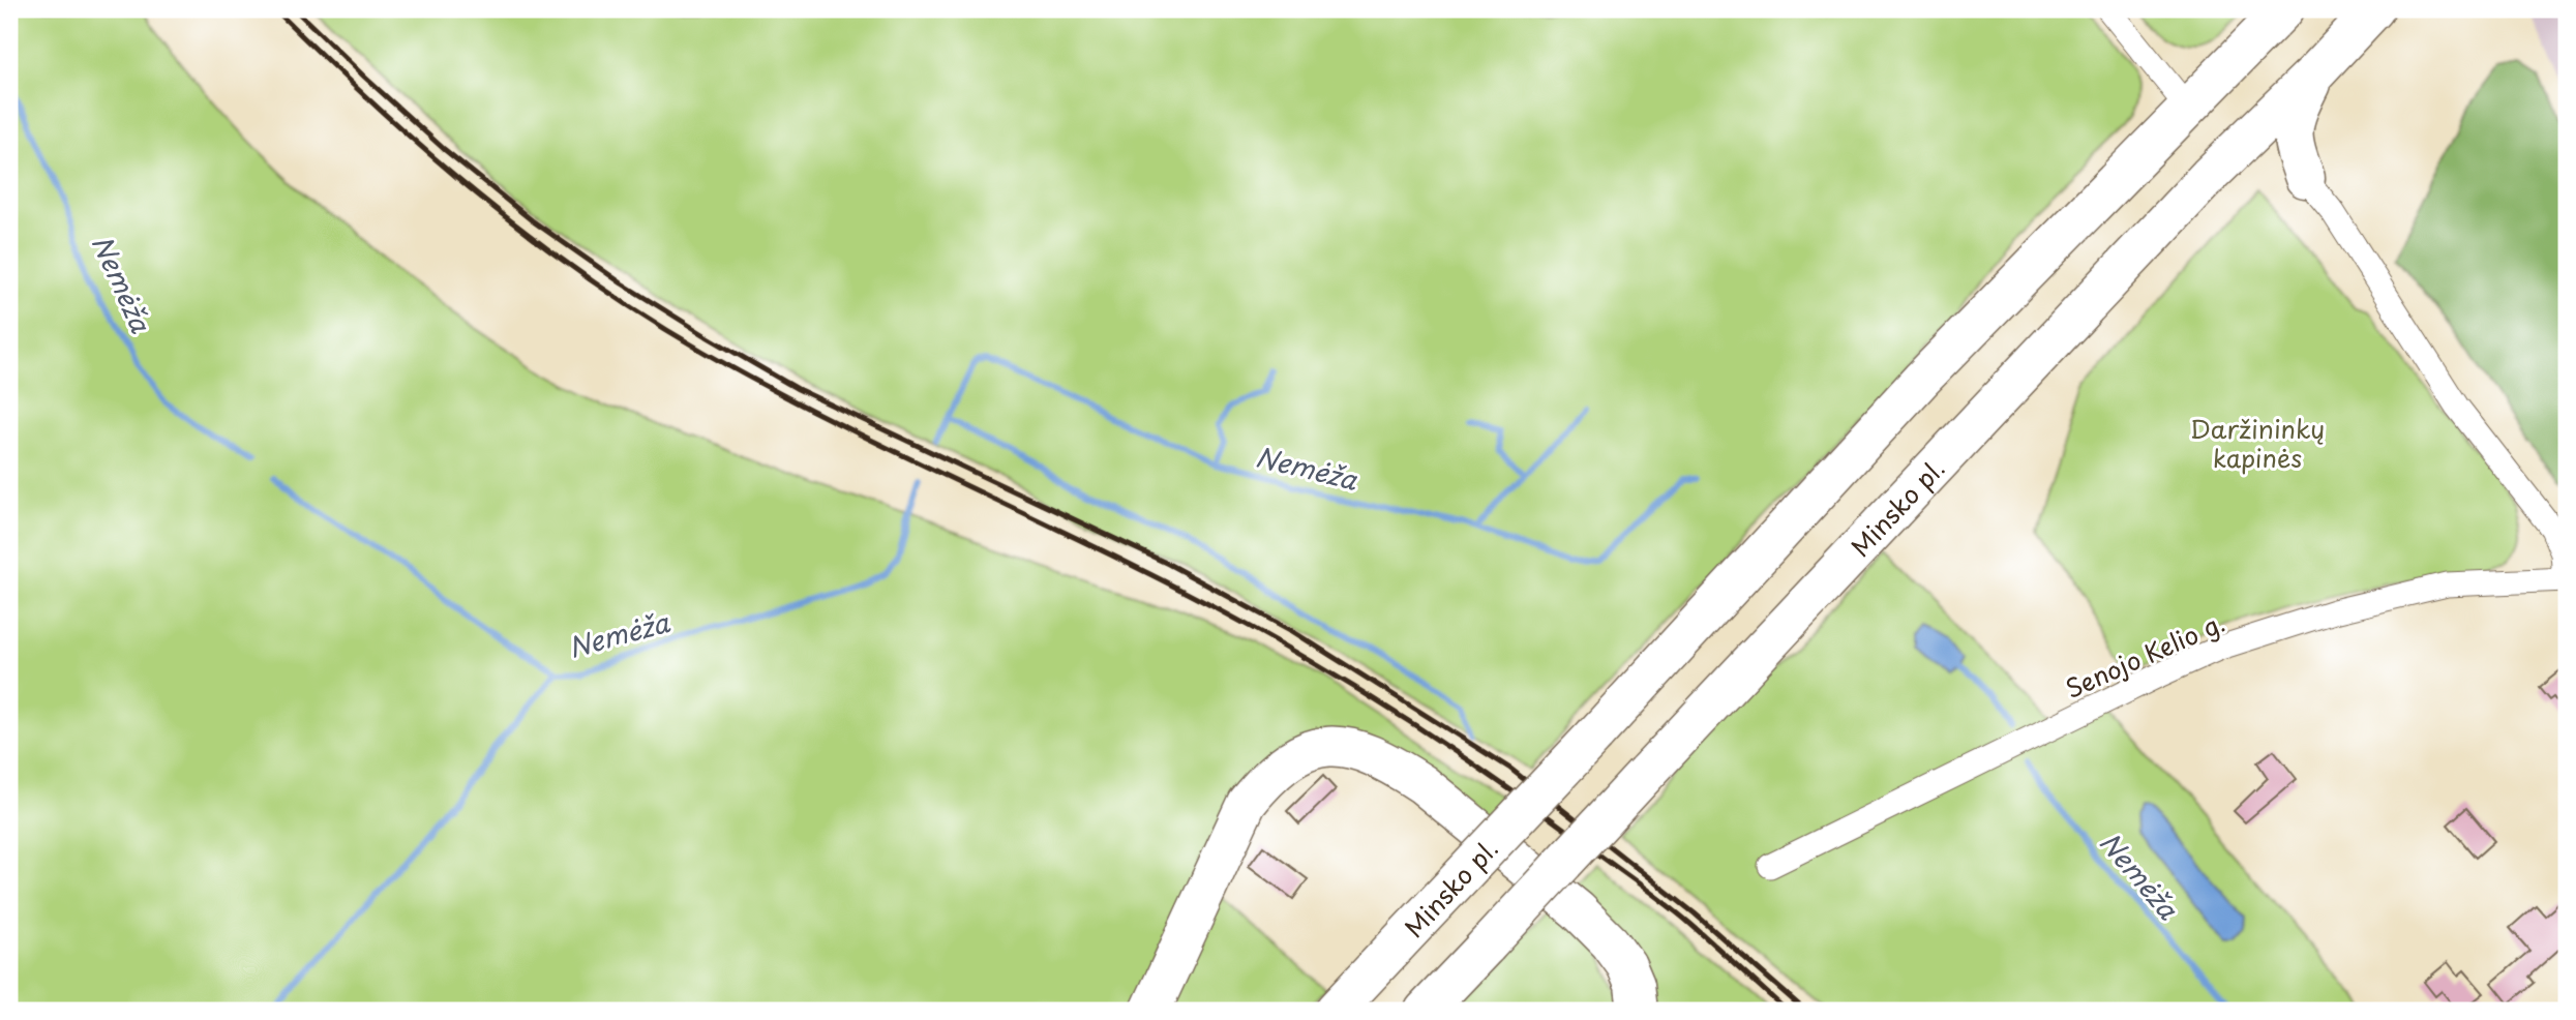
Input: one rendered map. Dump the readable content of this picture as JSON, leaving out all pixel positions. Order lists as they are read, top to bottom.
{
  "streets": {
    "highway": ["Minsko pl."],
    "street": ["Senojo Kelio g."]
  },
  "water": ["Nemėža"],
  "parks": ["Daržininkų kapinės"]
}
